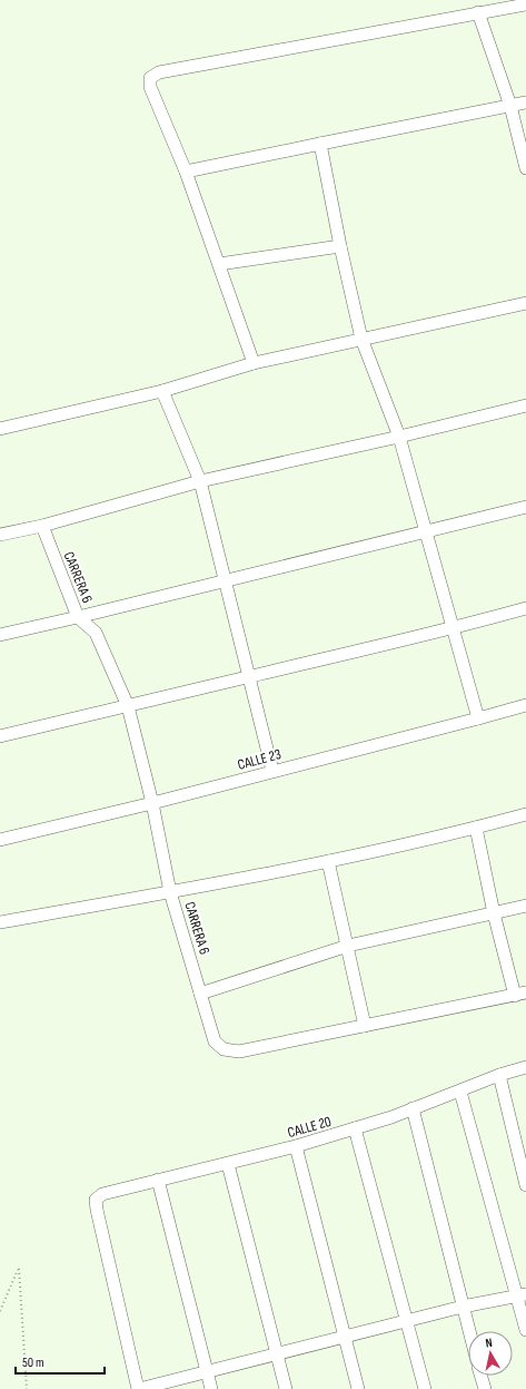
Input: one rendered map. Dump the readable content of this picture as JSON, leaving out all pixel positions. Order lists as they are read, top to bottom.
{
  "streets": {
    "street": ["CARRERA 6", "CALLE 23", "CALLE 20"]
  },
  "crossings": [
    ["CARRERA 6", "CALLE 23"]
  ],
  "scale_bar": "50 m",
  "north": "top"
}
